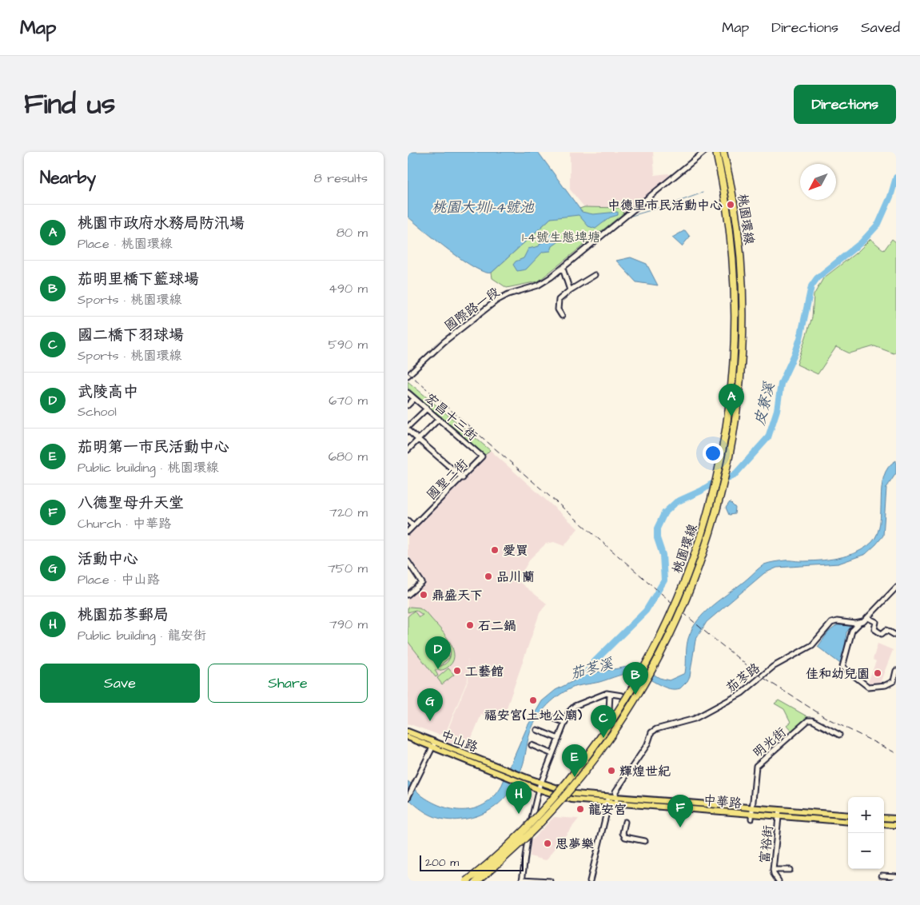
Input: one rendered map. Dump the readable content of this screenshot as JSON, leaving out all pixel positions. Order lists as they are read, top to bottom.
{
  "streets": {
    "highway": ["桃園環線"],
    "main road": ["中山路", "中華路"],
    "street": [
      "國際路一段",
      "宏昌十三街",
      "國聖二街",
      "茄苳路",
      "明光街",
      "富裕街"
    ]
  },
  "crossings": [
    ["宏昌十三街", "國聖二街"],
    ["茄苳路", "中華路"],
    ["中山路", "中華路"],
    ["明光街", "中華路"],
    ["中華路", "富裕街"]
  ],
  "water": ["桃園大圳1-4號池", "皮寮溪", "茄苳溪"],
  "parks": ["1-4號生態埤塘"],
  "places": [
    "中德里市民活動中心",
    "愛買",
    "品川蘭",
    "鼎盛天下",
    "石二鍋",
    "工藝館",
    "佳和幼兒園",
    "福安宮(土地公廟)",
    "輝煌世紀",
    "龍安宮",
    "思夢樂"
  ],
  "scale_bar": "200 m",
  "north": "bottom left",
  "page": {
    "header": "Map",
    "nav": ["Map", "Directions", "Saved"],
    "title": "Find us",
    "buttons": [
      "Directions",
      ["Save", "Share"]
    ],
    "heading": ["Nearby", "8 results"],
    "list": [
      {
        "mark": "A",
        "name": "桃園市政府水務局防汛場",
        "note": "Place · 桃園環線",
        "value": "80 m"
      },
      {
        "mark": "B",
        "name": "茄明里橋下籃球場",
        "note": "Sports · 桃園環線",
        "value": "490 m"
      },
      {
        "mark": "C",
        "name": "國二橋下羽球場",
        "note": "Sports · 桃園環線",
        "value": "590 m"
      },
      {
        "mark": "D",
        "name": "武陵高中",
        "note": "School",
        "value": "670 m"
      },
      {
        "mark": "E",
        "name": "茄明第一市民活動中心",
        "note": "Public building · 桃園環線",
        "value": "680 m"
      },
      {
        "mark": "F",
        "name": "八德聖母升天堂",
        "note": "Church · 中華路",
        "value": "720 m"
      },
      {
        "mark": "G",
        "name": "活動中心",
        "note": "Place · 中山路",
        "value": "750 m"
      },
      {
        "mark": "H",
        "name": "桃園茄苳郵局",
        "note": "Public building · 龍安街",
        "value": "790 m"
      }
    ],
    "pins": [
      "A",
      "D",
      "B",
      "G",
      "C",
      "E",
      "H",
      "F"
    ],
    "map_buttons": ["+", "−"],
    "scale": "200 m"
  }
}
